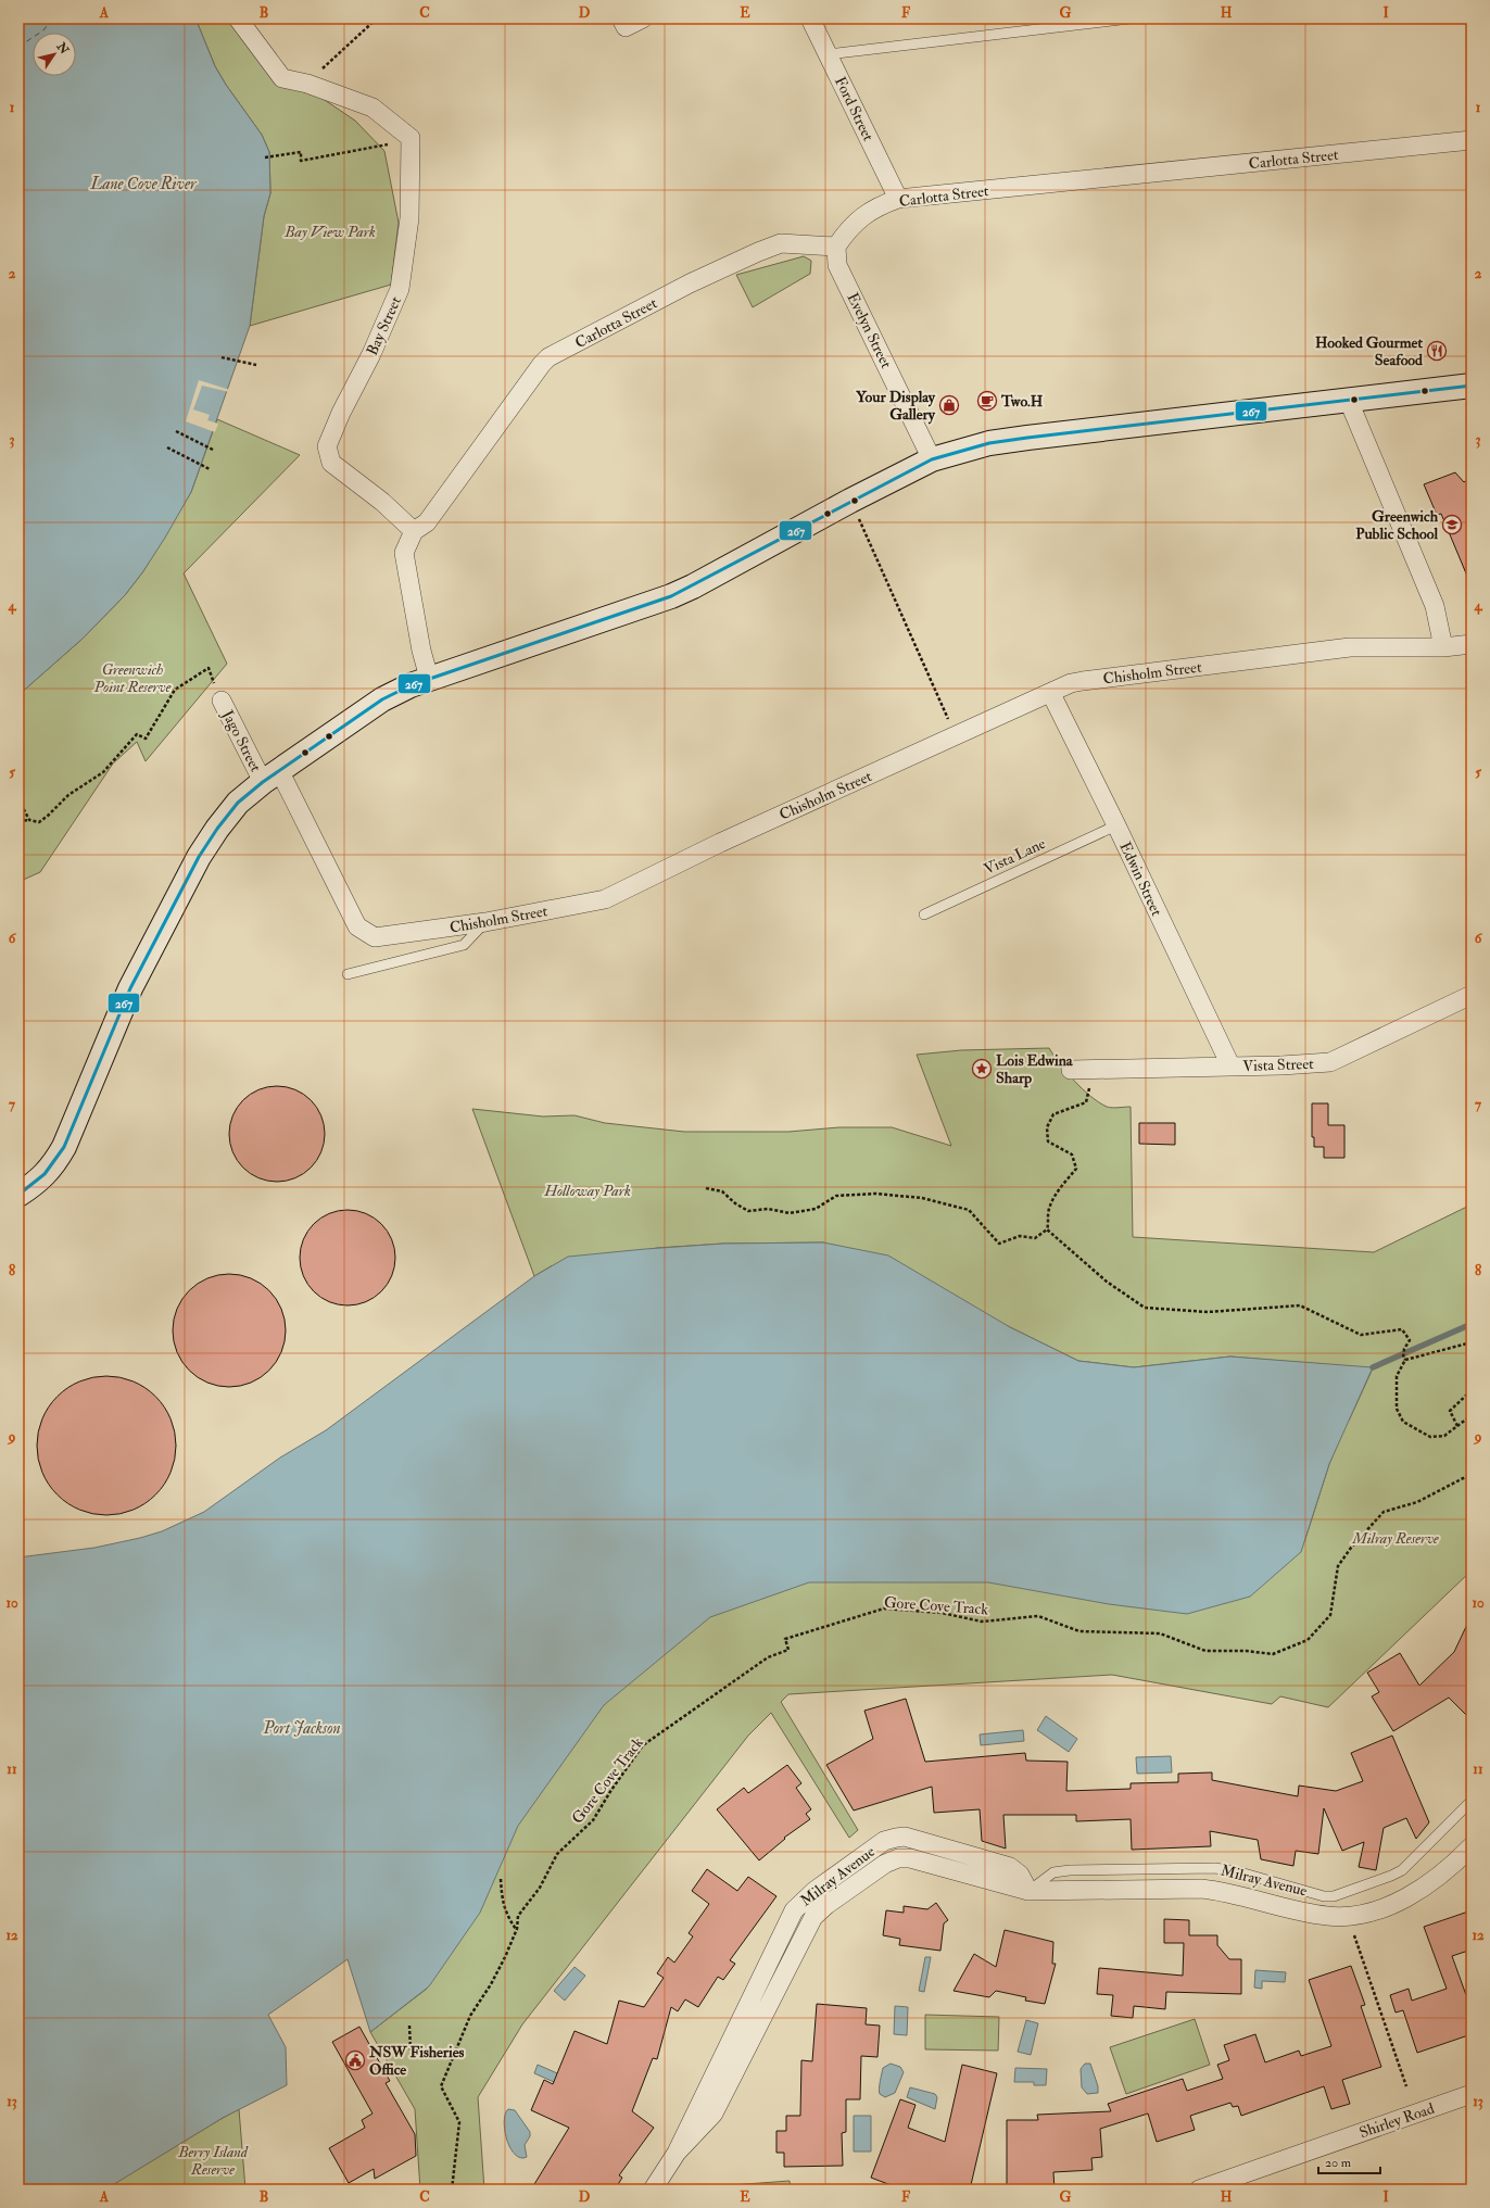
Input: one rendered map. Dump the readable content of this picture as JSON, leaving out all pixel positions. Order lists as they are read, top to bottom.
{
  "streets": {
    "street": [
      "Ford Street",
      "Carlotta Street",
      "Bay Street",
      "Evelyn Street",
      "Chisholm Street",
      "Jago Street",
      "Edwin Street",
      "Vista Street",
      "Milray Avenue",
      "Shirley Road"
    ],
    "lane": ["Vista Lane"],
    "path": ["Gore Cove Track"]
  },
  "crossings": [
    ["Ford Street", "Carlotta Street"],
    ["Carlotta Street", "Bay Street"],
    ["Carlotta Street", "Evelyn Street"],
    ["Chisholm Street", "Jago Street"],
    ["Chisholm Street", "Edwin Street"],
    ["Vista Lane", "Edwin Street"],
    ["Edwin Street", "Vista Street"]
  ],
  "water": ["Lane Cove River", "Port Jackson"],
  "parks": [
    "Bay View Park",
    "Greenwich Point Reserve",
    "Holloway Park",
    "Milray Reserve",
    "Berry Island Reserve"
  ],
  "places": {
    "restaurant": ["Hooked Gourmet Seafood"],
    "cafe": ["Two.H"],
    "shop": ["Your Display Gallery"],
    "school or university": ["Greenwich Public School"],
    "place": ["Lois Edwina Sharp"],
    "public building": ["NSW Fisheries Office"]
  },
  "lines": ["transit line 267"],
  "scale_bar": "20 m",
  "north": "top right",
  "grid": {
    "columns": [
      "A",
      "B",
      "C",
      "D",
      "E",
      "F",
      "G",
      "H",
      "I"
    ],
    "rows": [
      "1",
      "2",
      "3",
      "4",
      "5",
      "6",
      "7",
      "8",
      "9",
      "10",
      "11",
      "12",
      "13"
    ]
  }
}
